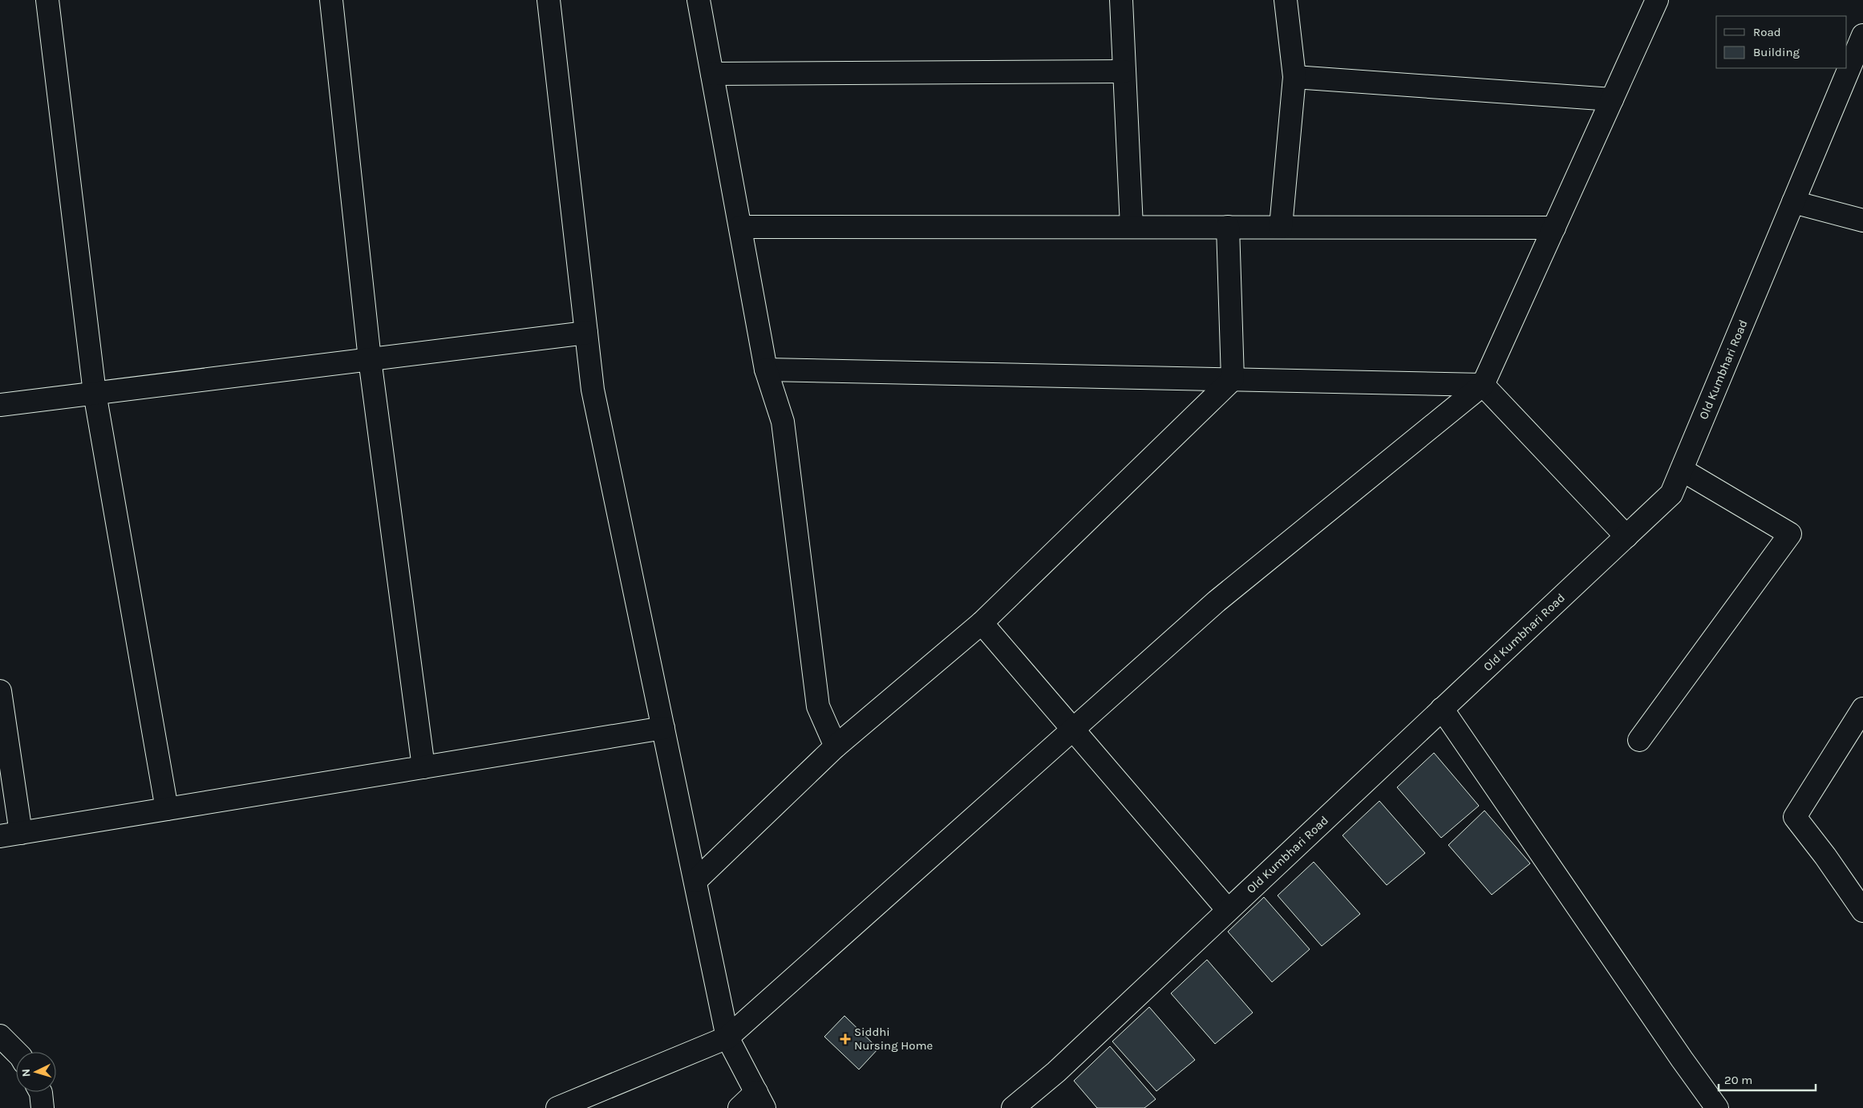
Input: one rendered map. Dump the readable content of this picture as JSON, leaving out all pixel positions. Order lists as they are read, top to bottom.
{
  "streets": {
    "street": ["Old Kumbhari Road"]
  },
  "places": {
    "health": ["Siddhi Nursing Home"]
  },
  "legend": ["Road", "Building"],
  "scale_bar": "20 m",
  "north": "left"
}
